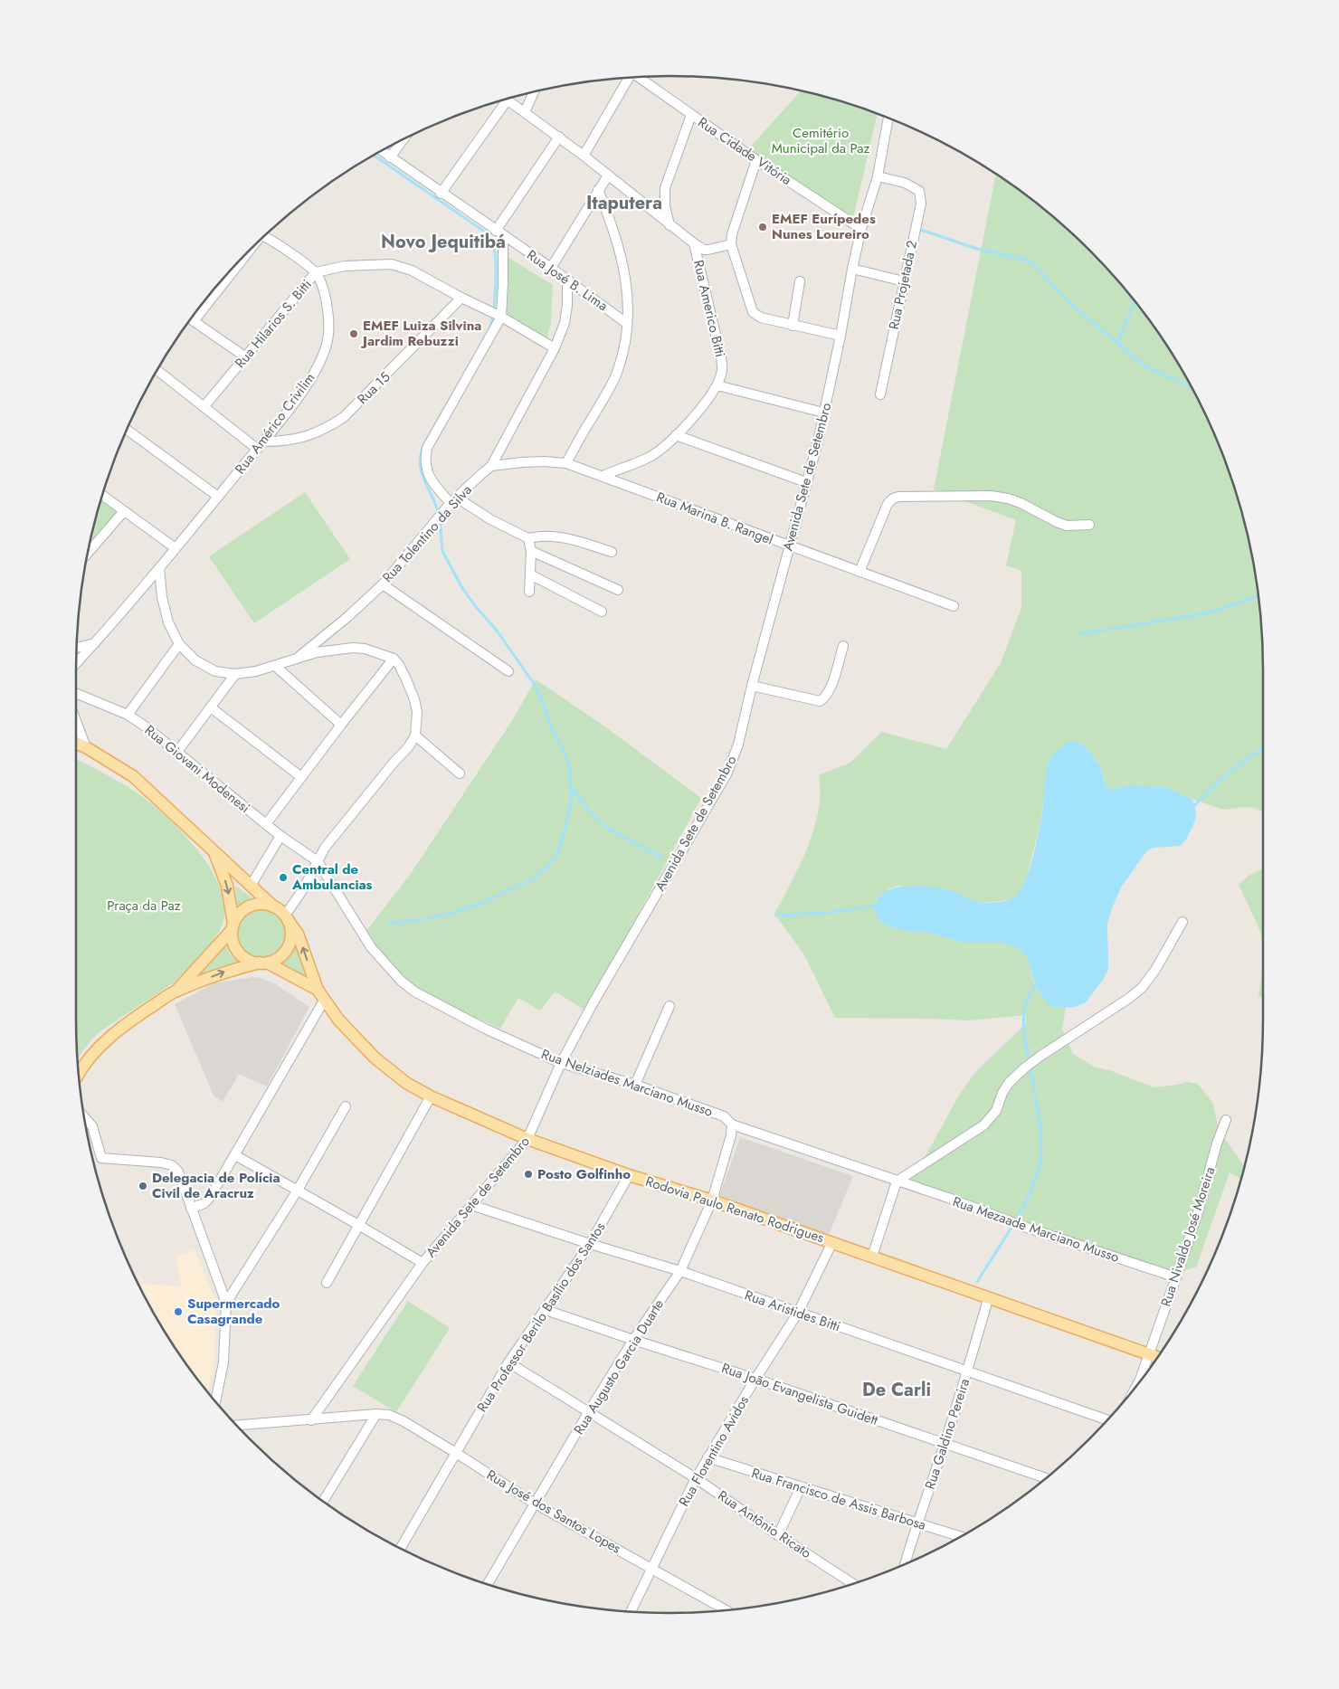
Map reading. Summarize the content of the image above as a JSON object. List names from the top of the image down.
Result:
{
  "streets": {
    "main road": ["Rodovia Paulo Renato Rodrigues"],
    "street": [
      "Rua Cidade Vitória",
      "Rua José B. Lima",
      "Rua Projetada 2",
      "Rua Americo Bitti",
      "Rua Hilarios S. Bitti",
      "Rua 15",
      "Rua Américo Crivilim",
      "Avenida Sete de Setembro",
      "Rua Marina B. Rangel",
      "Rua Tolentino da Silva",
      "Rua Giovani Modenesi",
      "Rua Nelziades Marciano Musso",
      "Rua Mezaade Marciano Musso",
      "Rua Nivaldo José Moreira",
      "Rua Aristides Bitti",
      "Rua Professor Berilo Basílio dos Santos",
      "Rua Augusto Garcia Duarte",
      "Rua João Evangelista Guidett",
      "Rua Galdino Pereira",
      "Rua Florentino Avidos",
      "Rua Francisco de Assis Barbosa",
      "Rua José dos Santos Lopes",
      "Rua Antônio Ricato"
    ]
  },
  "crossings": [
    ["Rua Cidade Vitória", "Avenida Sete de Setembro"],
    ["Rua Projetada 2", "Avenida Sete de Setembro"],
    ["Rua Americo Bitti", "Rua Marina B. Rangel"],
    ["Rua Hilarios S. Bitti", "Rua 15"],
    ["Rua Hilarios S. Bitti", "Rua Américo Crivilim"],
    ["Rua 15", "Rua Américo Crivilim"],
    ["Avenida Sete de Setembro", "Rua Marina B. Rangel"],
    ["Avenida Sete de Setembro", "Rua Nelziades Marciano Musso"],
    ["Avenida Sete de Setembro", "Rodovia Paulo Renato Rodrigues"],
    ["Avenida Sete de Setembro", "Rua Aristides Bitti"],
    ["Avenida Sete de Setembro", "Rua José dos Santos Lopes"],
    ["Rua Giovani Modenesi", "Rua Nelziades Marciano Musso"],
    ["Rua Nelziades Marciano Musso", "Rua Mezaade Marciano Musso"],
    ["Rua Nelziades Marciano Musso", "Rua Augusto Garcia Duarte"],
    ["Rodovia Paulo Renato Rodrigues", "Rua Nivaldo José Moreira"],
    ["Rodovia Paulo Renato Rodrigues", "Rua Professor Berilo Basílio dos Santos"],
    ["Rodovia Paulo Renato Rodrigues", "Rua Augusto Garcia Duarte"],
    ["Rodovia Paulo Renato Rodrigues", "Rua Galdino Pereira"],
    ["Rodovia Paulo Renato Rodrigues", "Rua Florentino Avidos"],
    ["Rua Mezaade Marciano Musso", "Rua Nivaldo José Moreira"],
    ["Rua Aristides Bitti", "Rua Professor Berilo Basílio dos Santos"],
    ["Rua Aristides Bitti", "Rua Augusto Garcia Duarte"],
    ["Rua Aristides Bitti", "Rua Galdino Pereira"],
    ["Rua Aristides Bitti", "Rua Florentino Avidos"],
    ["Rua Professor Berilo Basílio dos Santos", "Rua João Evangelista Guidett"],
    ["Rua Professor Berilo Basílio dos Santos", "Rua José dos Santos Lopes"],
    ["Rua Professor Berilo Basílio dos Santos", "Rua Antônio Ricato"],
    ["Rua Augusto Garcia Duarte", "Rua João Evangelista Guidett"],
    ["Rua Augusto Garcia Duarte", "Rua José dos Santos Lopes"],
    ["Rua Augusto Garcia Duarte", "Rua Antônio Ricato"],
    ["Rua João Evangelista Guidett", "Rua Galdino Pereira"],
    ["Rua João Evangelista Guidett", "Rua Florentino Avidos"],
    ["Rua Galdino Pereira", "Rua Francisco de Assis Barbosa"],
    ["Rua Florentino Avidos", "Rua Francisco de Assis Barbosa"],
    ["Rua Florentino Avidos", "Rua José dos Santos Lopes"],
    ["Rua Florentino Avidos", "Rua Antônio Ricato"]
  ],
  "districts": ["Itaputera", "Novo Jequitibá", "De Carli"],
  "parks": ["Cemitério Municipal da Paz", "Praça da Paz"],
  "places": [
    "EMEF Eurípedes Nunes Loureiro",
    "EMEF Luiza Silvina Jardim Rebuzzi",
    "Central de Ambulancias",
    "Posto Golfinho",
    "Delegacia de Polícia Civil de Aracruz",
    "Supermercado Casagrande"
  ]
}
